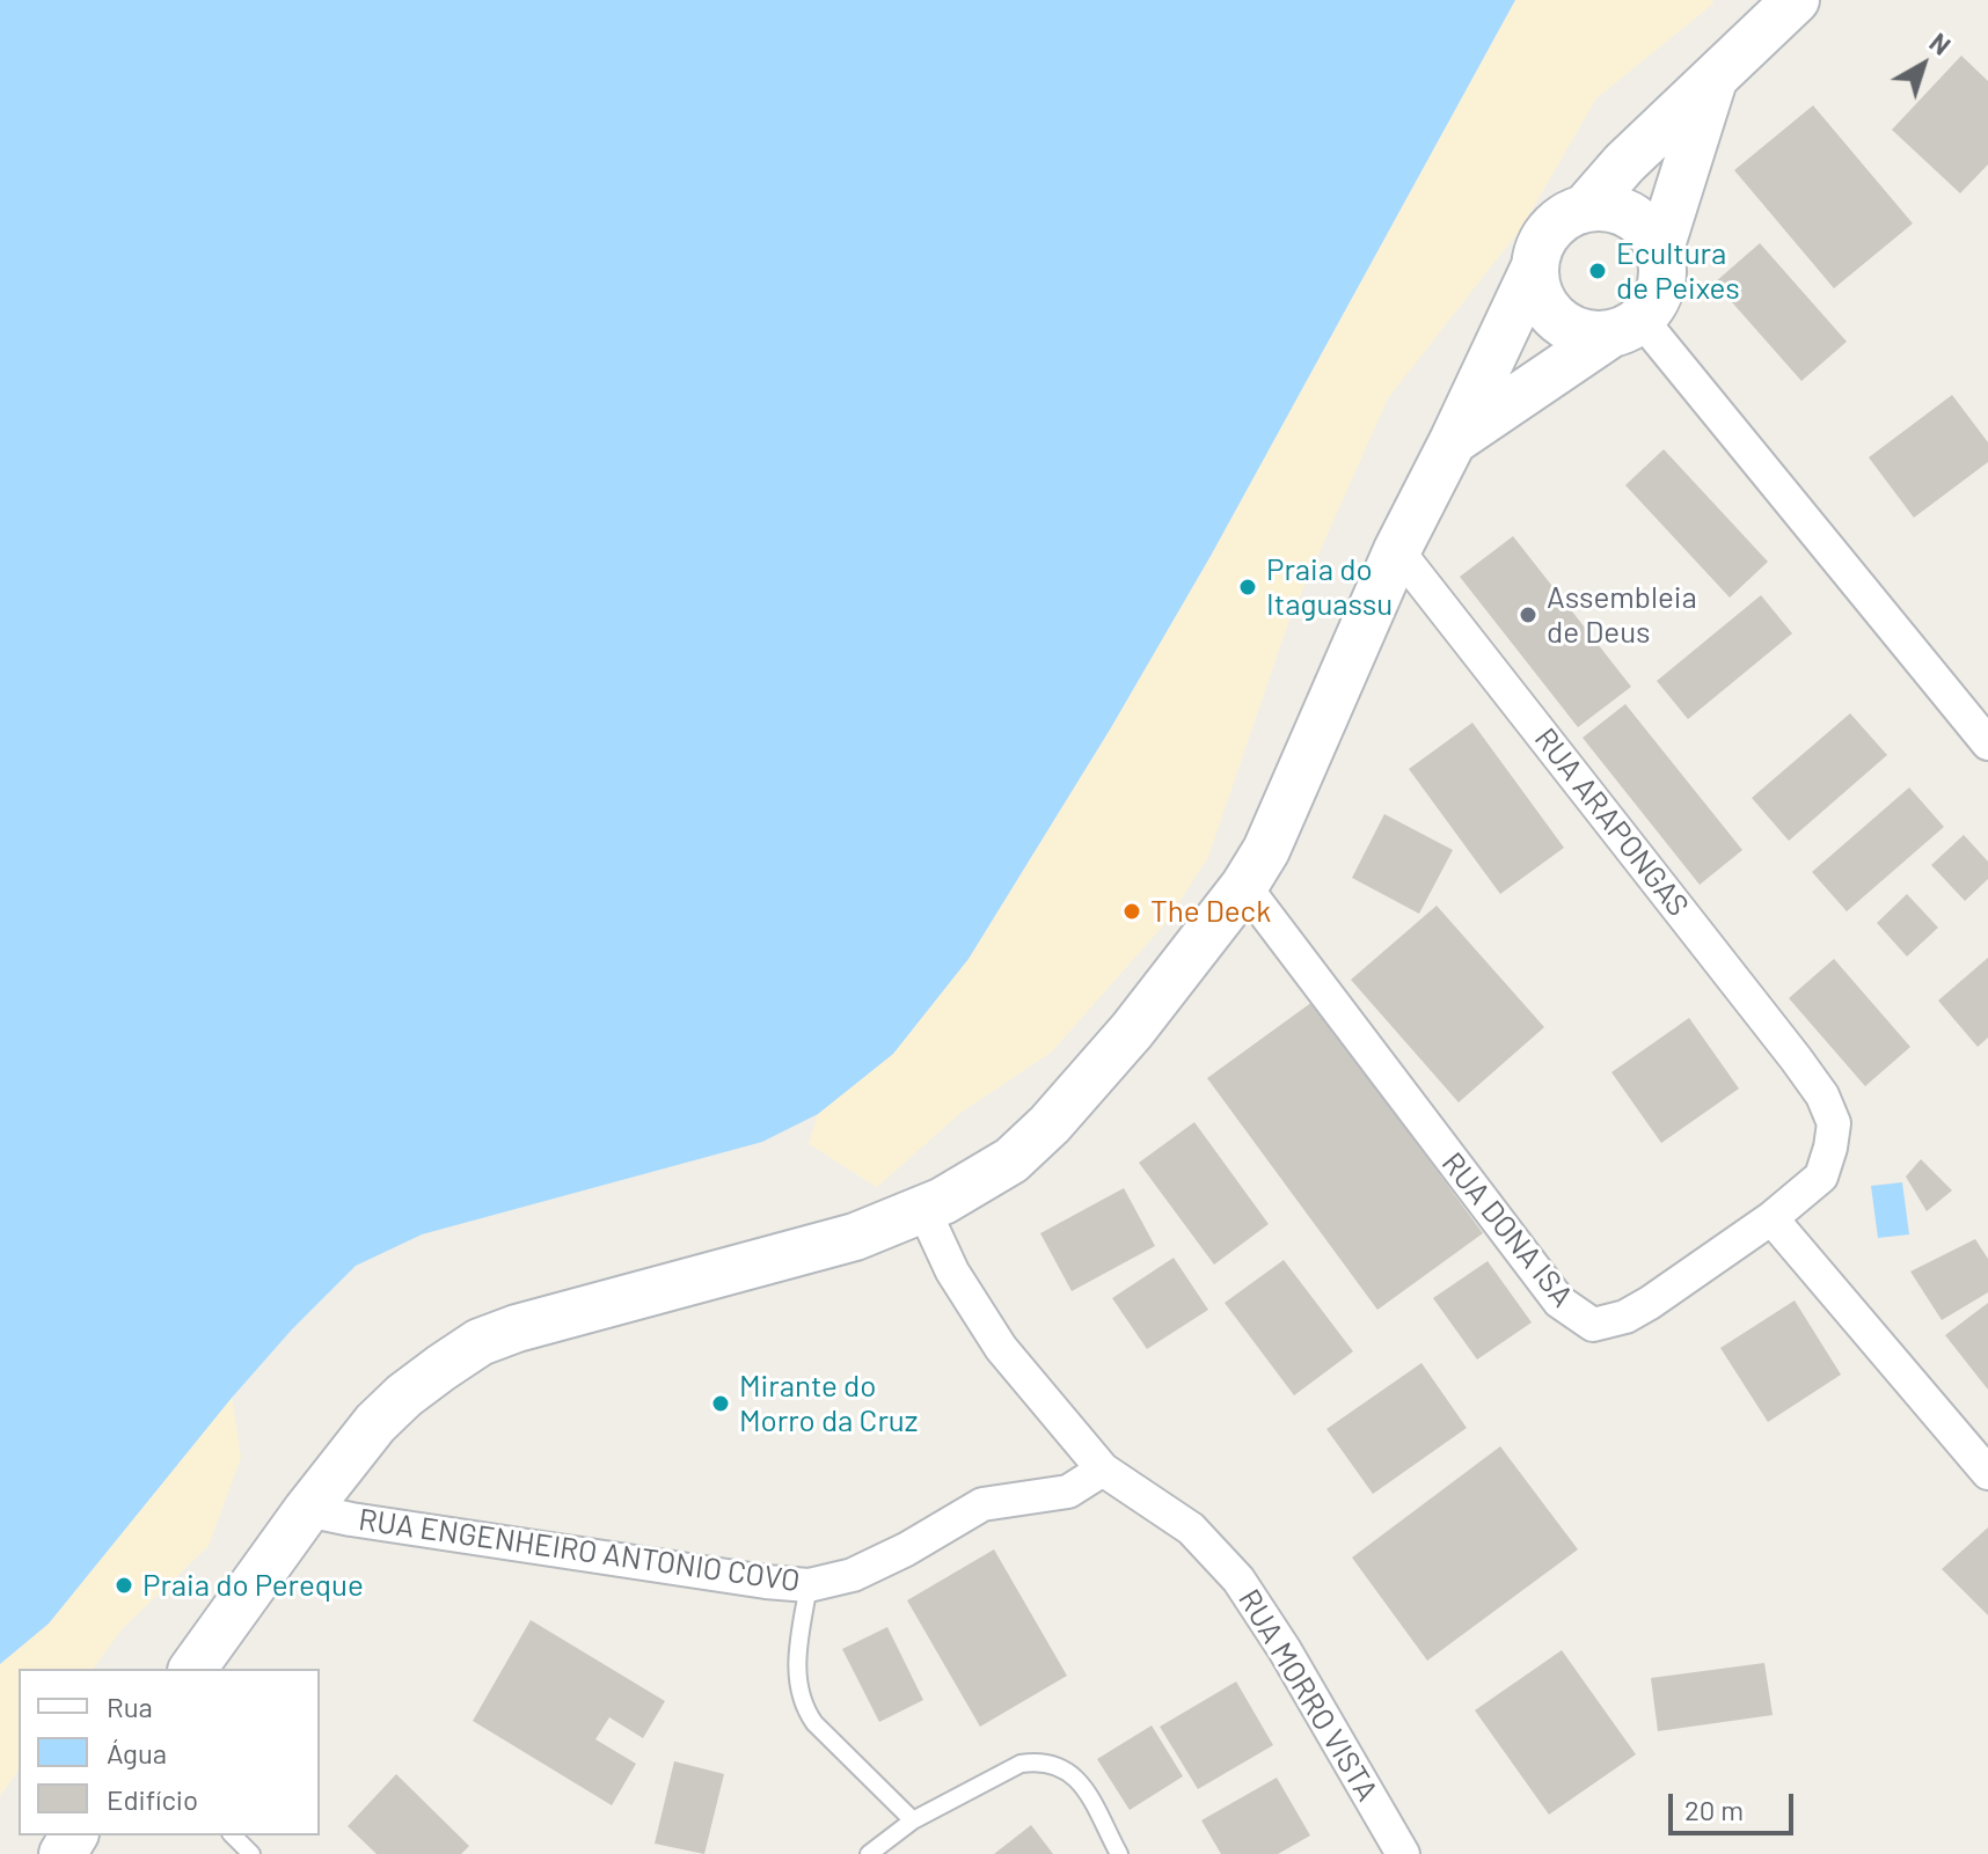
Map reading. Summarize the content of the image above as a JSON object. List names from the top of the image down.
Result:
{
  "streets": {
    "street": [
      "RUA ARAPONGAS",
      "RUA DONA ISA",
      "RUA ENGENHEIRO ANTONIO COVO",
      "RUA MORRO VISTA"
    ]
  },
  "crossings": [
    ["RUA ARAPONGAS", "RUA DONA ISA"],
    ["RUA ENGENHEIRO ANTONIO COVO", "RUA MORRO VISTA"]
  ],
  "places": [
    "Ecultura de Peixes",
    "Praia do Itaguassu",
    "Assembleia de Deus",
    "The Deck",
    "Mirante do Morro da Cruz",
    "Praia do Pereque"
  ],
  "legend": ["Rua", "Água", "Edifício"],
  "scale_bar": "20 m",
  "north": "top right"
}
